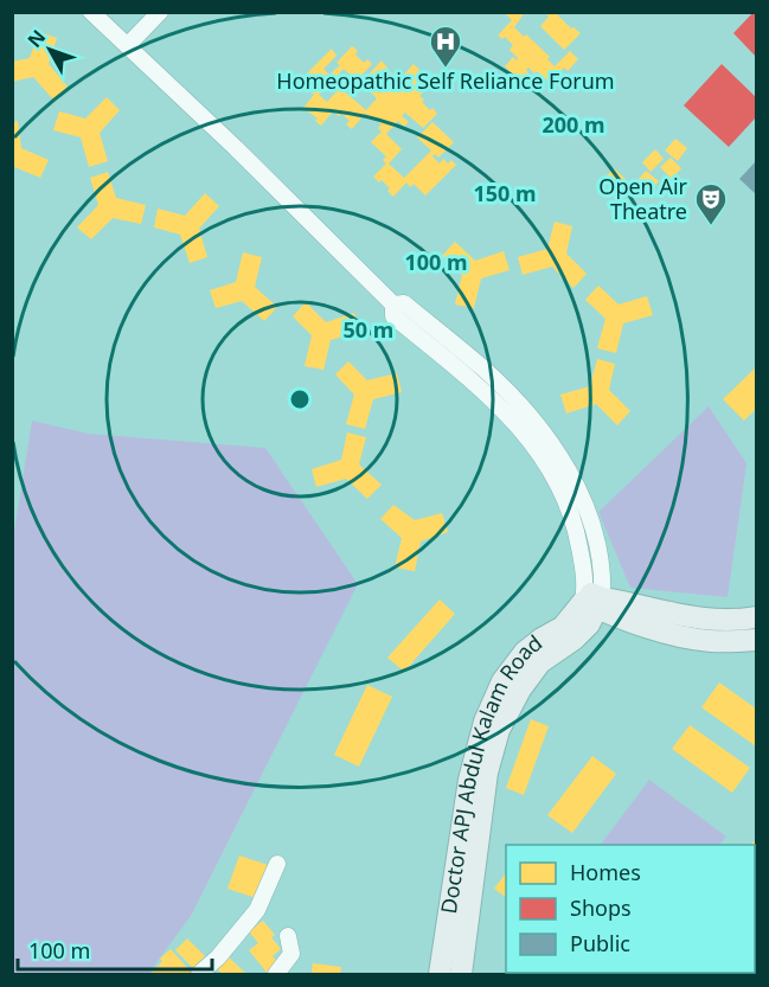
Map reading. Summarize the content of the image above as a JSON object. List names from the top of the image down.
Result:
{
  "streets": {
    "street": ["Doctor APJ Abdul Kalam Road"]
  },
  "places": {
    "hospital": ["Homeopathic Self Reliance Forum"],
    "theatre": ["Open Air Theatre"]
  },
  "legend": ["Homes", "Shops", "Public"],
  "scale_bar": "100 m",
  "north": "top left",
  "rings": [
    "200 m",
    "150 m",
    "100 m",
    "50 m"
  ]
}
